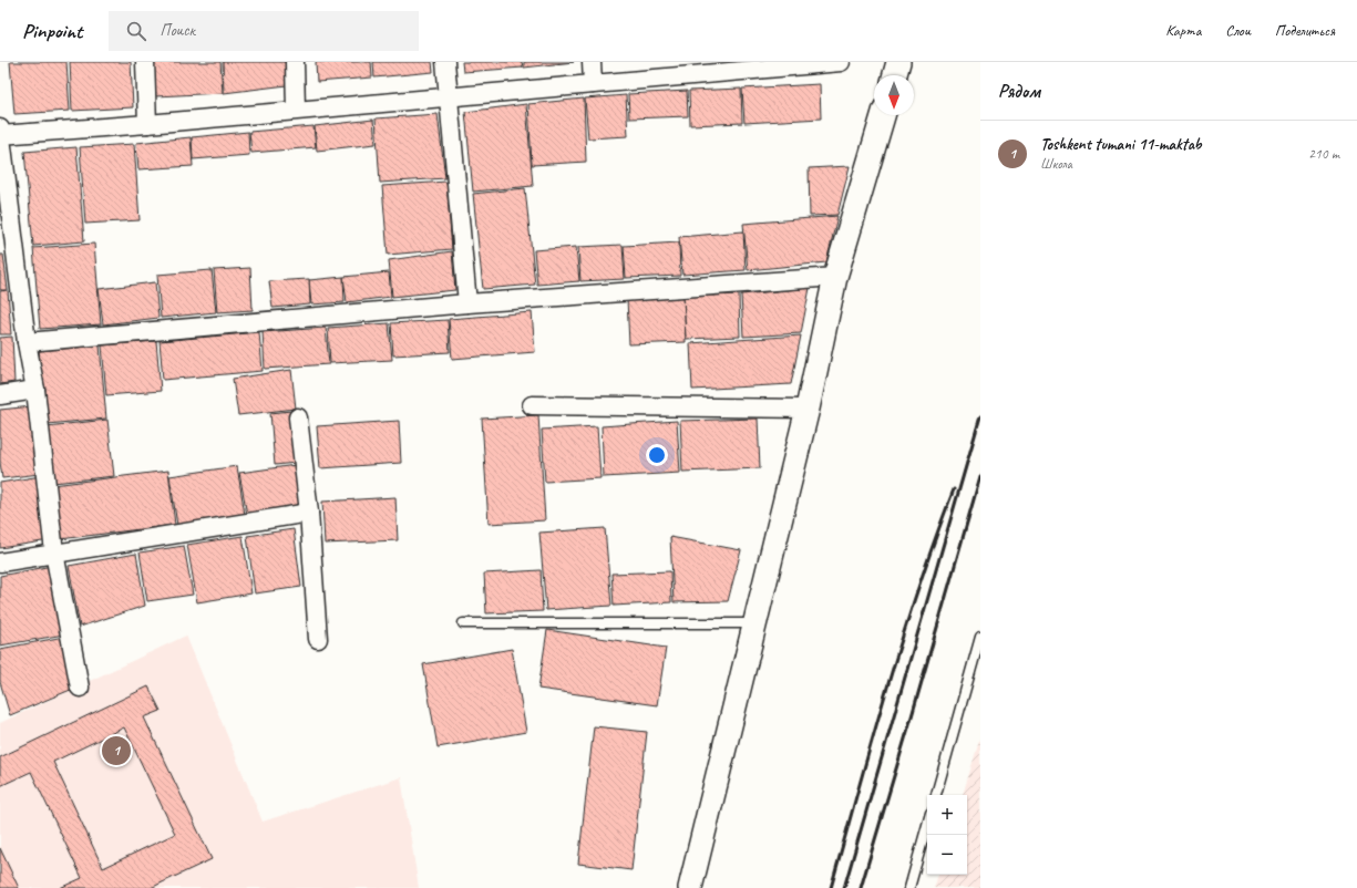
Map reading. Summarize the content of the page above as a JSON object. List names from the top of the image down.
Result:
{
  "north": "bottom",
  "page": {
    "header": "Pinpoint",
    "search": "Поиск",
    "nav": ["Карта", "Слои", "Поделиться"],
    "heading": "Рядом",
    "list": [
      {
        "mark": "1",
        "name": "Toshkent tumani 11-maktab",
        "note": "Школа",
        "value": "210 m"
      }
    ],
    "pins": "1",
    "map_buttons": ["+", "−"]
  }
}
